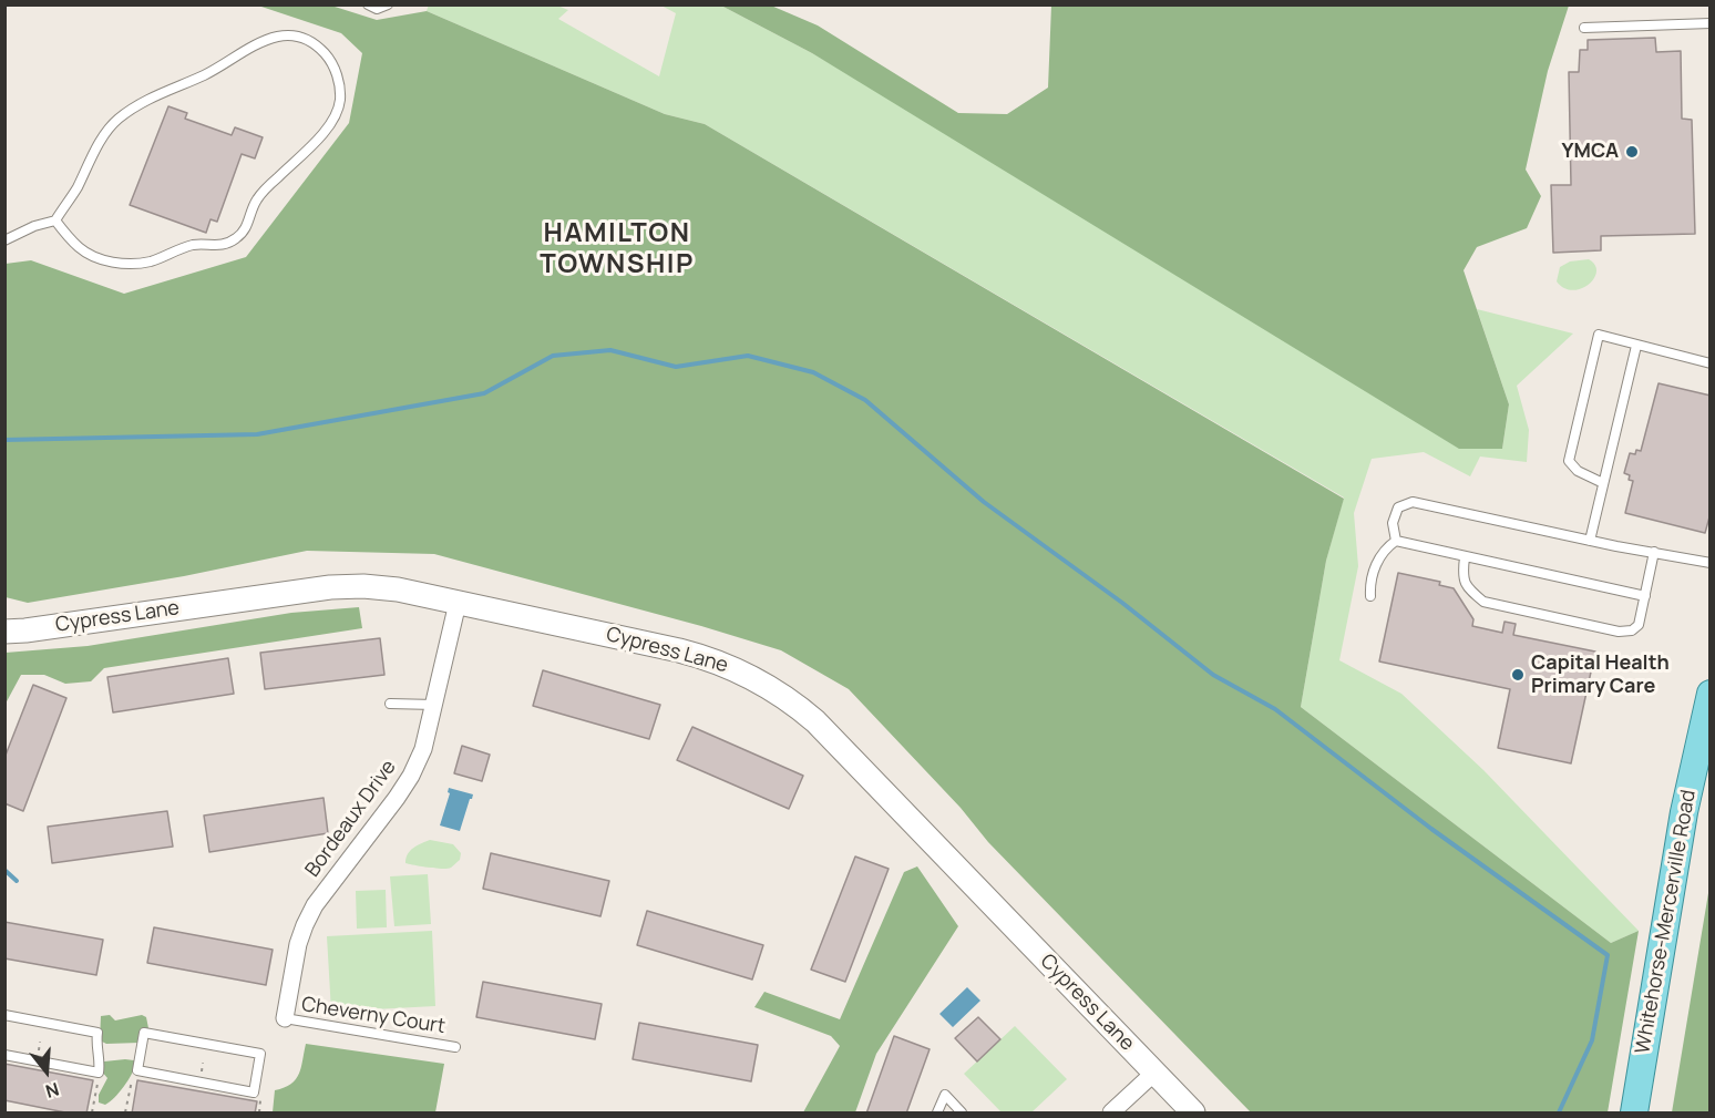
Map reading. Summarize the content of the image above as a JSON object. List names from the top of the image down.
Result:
{
  "streets": {
    "main road": ["Whitehorse-Mercerville Road"],
    "street": ["Cypress Lane", "Bordeaux Drive"],
    "lane": ["Cheverny Court"]
  },
  "crossings": [
    ["Cypress Lane", "Bordeaux Drive"],
    ["Bordeaux Drive", "Cheverny Court"]
  ],
  "districts": ["HAMILTON TOWNSHIP"],
  "places": ["YMCA", "Capital Health Primary Care"],
  "north": "bottom"
}
